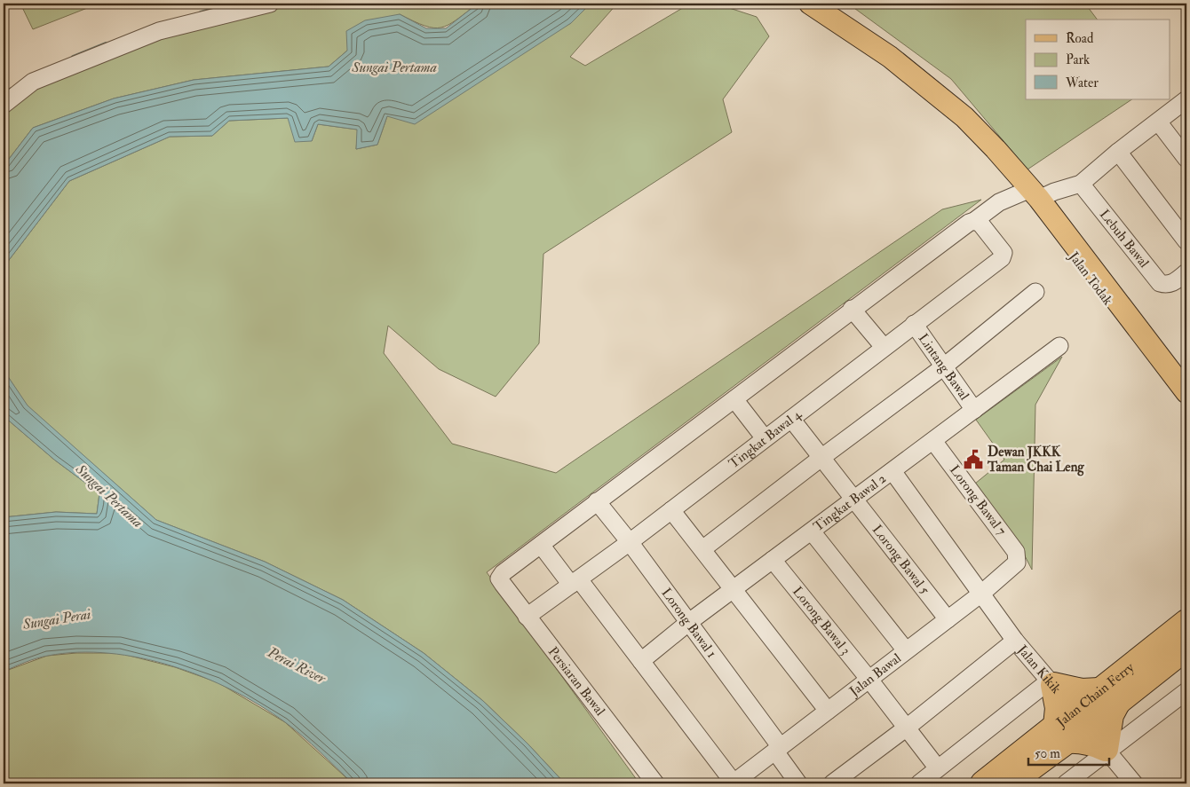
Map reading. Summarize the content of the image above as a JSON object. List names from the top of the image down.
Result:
{
  "streets": {
    "highway": ["Jalan Chain Ferry"],
    "main road": ["Jalan Todak"],
    "street": [
      "Lebuh Bawal",
      "Lintang Bawal",
      "Tingkat Bawal 4",
      "Lorong Bawal 7",
      "Tingkat Bawal 2",
      "Lorong Bawal 5",
      "Lorong Bawal 3",
      "Lorong Bawal 1",
      "Jalan Kikik",
      "Jalan Bawal",
      "Persiaran Bawal"
    ]
  },
  "crossings": [
    ["Lintang Bawal", "Tingkat Bawal 4"],
    ["Lintang Bawal", "Tingkat Bawal 2"],
    ["Tingkat Bawal 4", "Lorong Bawal 5"],
    ["Tingkat Bawal 4", "Lorong Bawal 1"],
    ["Tingkat Bawal 4", "Persiaran Bawal"],
    ["Lorong Bawal 7", "Tingkat Bawal 2"],
    ["Lorong Bawal 7", "Jalan Bawal"],
    ["Tingkat Bawal 2", "Lorong Bawal 5"],
    ["Tingkat Bawal 2", "Lorong Bawal 3"],
    ["Tingkat Bawal 2", "Lorong Bawal 1"],
    ["Tingkat Bawal 2", "Jalan Kikik"],
    ["Lorong Bawal 5", "Jalan Bawal"],
    ["Lorong Bawal 3", "Jalan Bawal"],
    ["Lorong Bawal 1", "Jalan Bawal"],
    ["Jalan Kikik", "Jalan Bawal"],
    ["Jalan Kikik", "Jalan Chain Ferry"]
  ],
  "water": ["Sungai Pertama", "Sungai Perai", "Perai River"],
  "places": {
    "public building": ["Dewan JKKK Taman Chai Leng"]
  },
  "legend": ["Road", "Park", "Water"],
  "scale_bar": "50 m"
}
